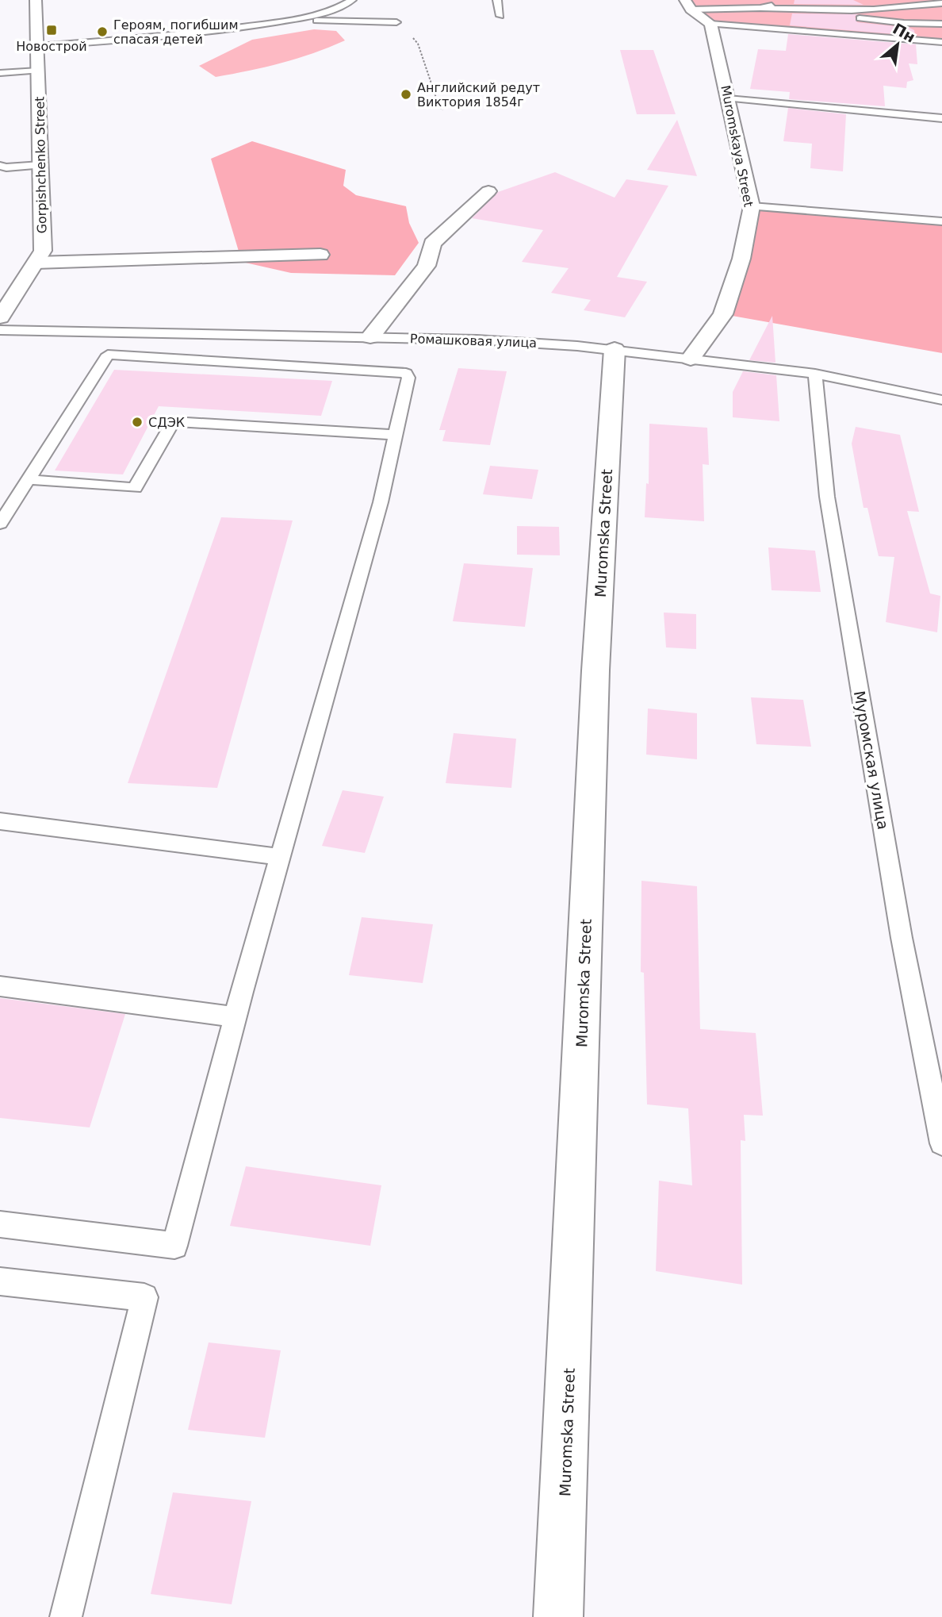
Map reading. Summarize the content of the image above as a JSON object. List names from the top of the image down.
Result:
{
  "streets": {
    "street": ["Muromskaya Street", "Gorpishchenko Street", "Muromska Street"],
    "lane": ["Ромашковая улица", "Муромская улица"]
  },
  "crossings": [
    ["Muromskaya Street", "Ромашковая улица"],
    ["Ромашковая улица", "Muromska Street"],
    ["Ромашковая улица", "Муромская улица"]
  ],
  "places": {
    "transit": ["Новострой"],
    "other": ["Героям, погибшим спасая детей", "Английский редут Виктория 1854г", "СДЭК"]
  },
  "north": "top right"
}
